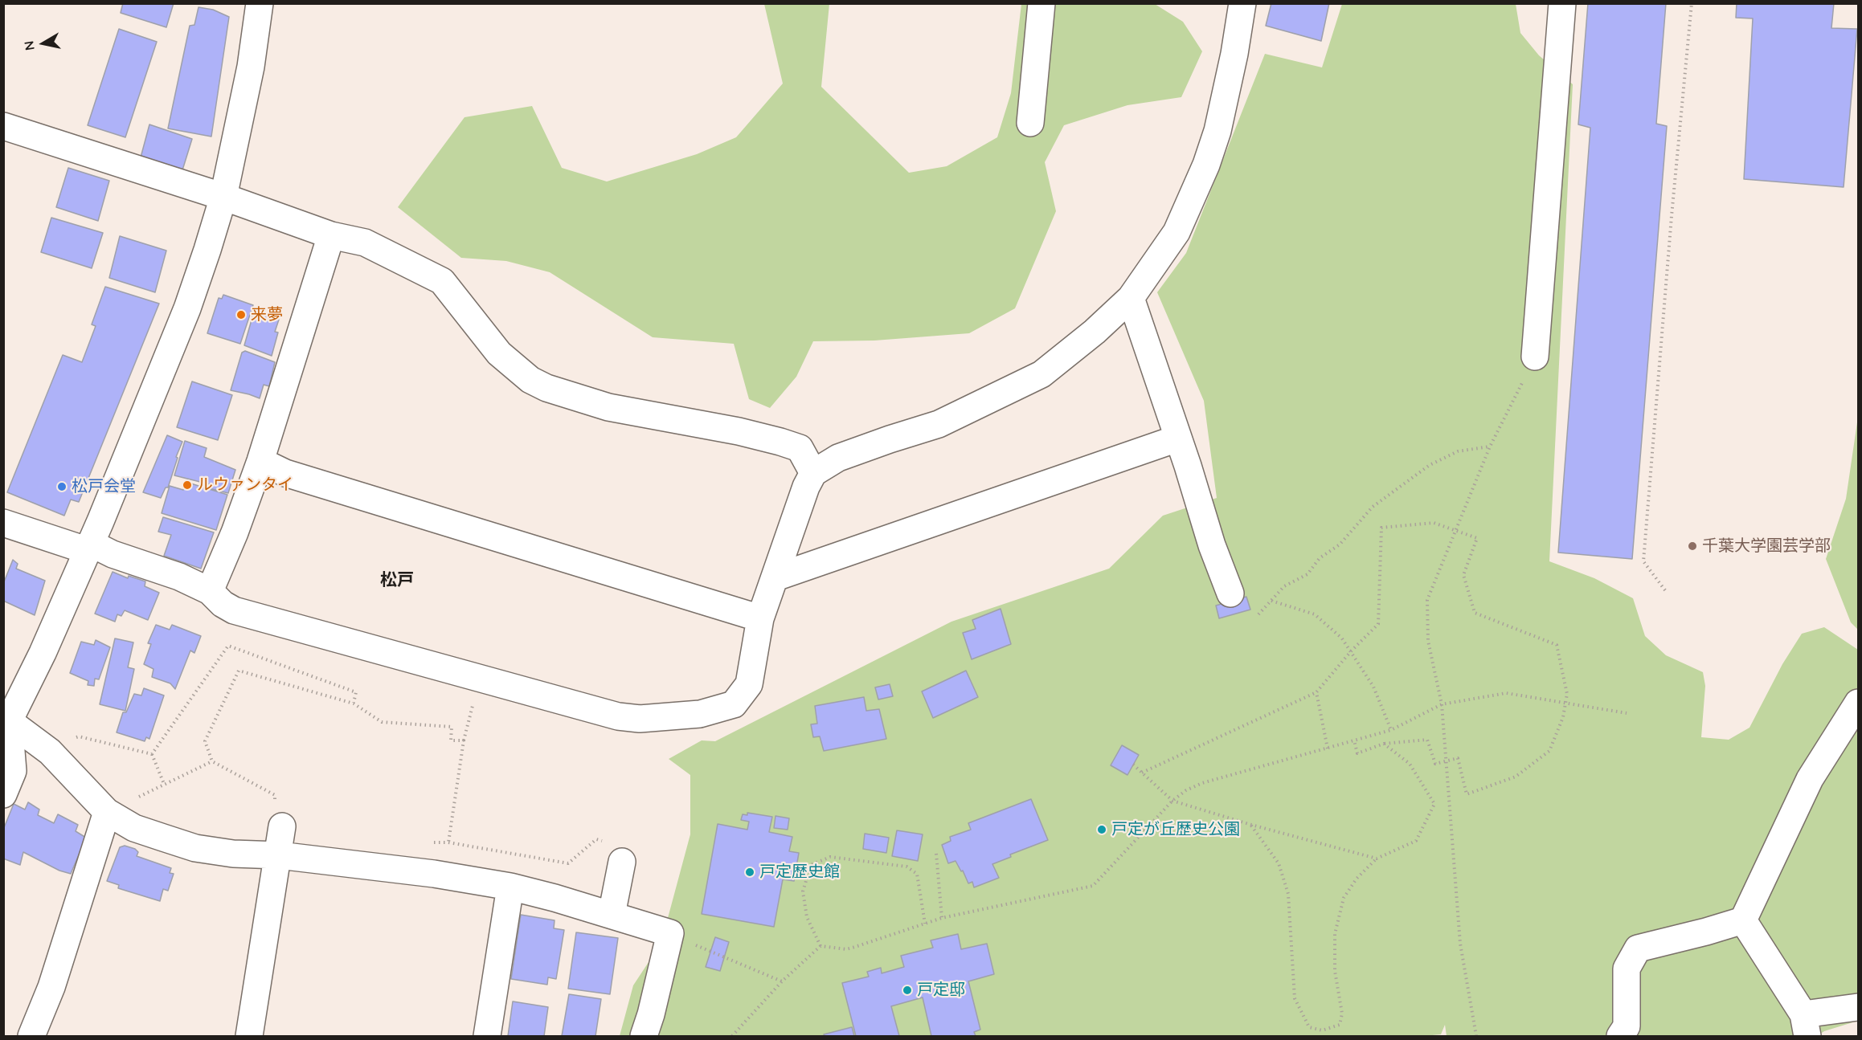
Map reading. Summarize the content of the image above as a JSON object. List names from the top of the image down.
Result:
{
  "districts": ["松戸"],
  "places": [
    "来夢",
    "ルウァンタイ",
    "松戸会堂",
    "千葉大学園芸学部",
    "戸定が丘歴史公園",
    "戸定歴史館",
    "戸定邸"
  ],
  "north": "left"
}
